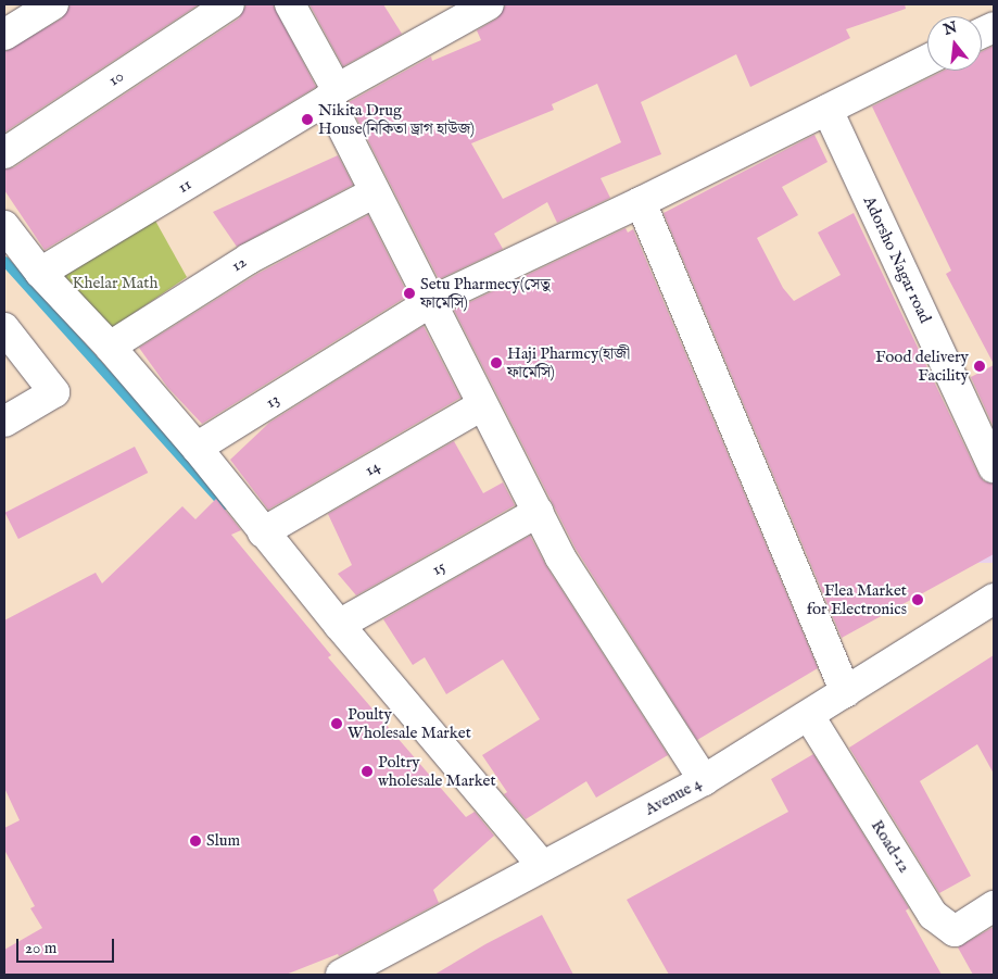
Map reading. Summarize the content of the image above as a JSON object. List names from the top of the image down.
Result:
{
  "streets": {
    "street": [
      "10",
      "11",
      "Adorsho Nagar road",
      "12",
      "13",
      "14",
      "15",
      "Avenue 4",
      "Road-12"
    ]
  },
  "crossings": [
    ["Adorsho Nagar road", "13"],
    ["Avenue 4", "Road-12"]
  ],
  "parks": ["Khelar Math"],
  "places": [
    "Nikita Drug House(নিকিতা ড্রাগ হাউজ)",
    "Setu Pharmecy(সেতু ফার্মেসি)",
    "Haji Pharmcy(হাজী ফার্মেসি)",
    "Food delivery Facility",
    "Flea Market for Electronics",
    "Poulty Wholesale Market",
    "Poltry wholesale Market",
    "Slum"
  ],
  "scale_bar": "20 m",
  "north": "top"
}
